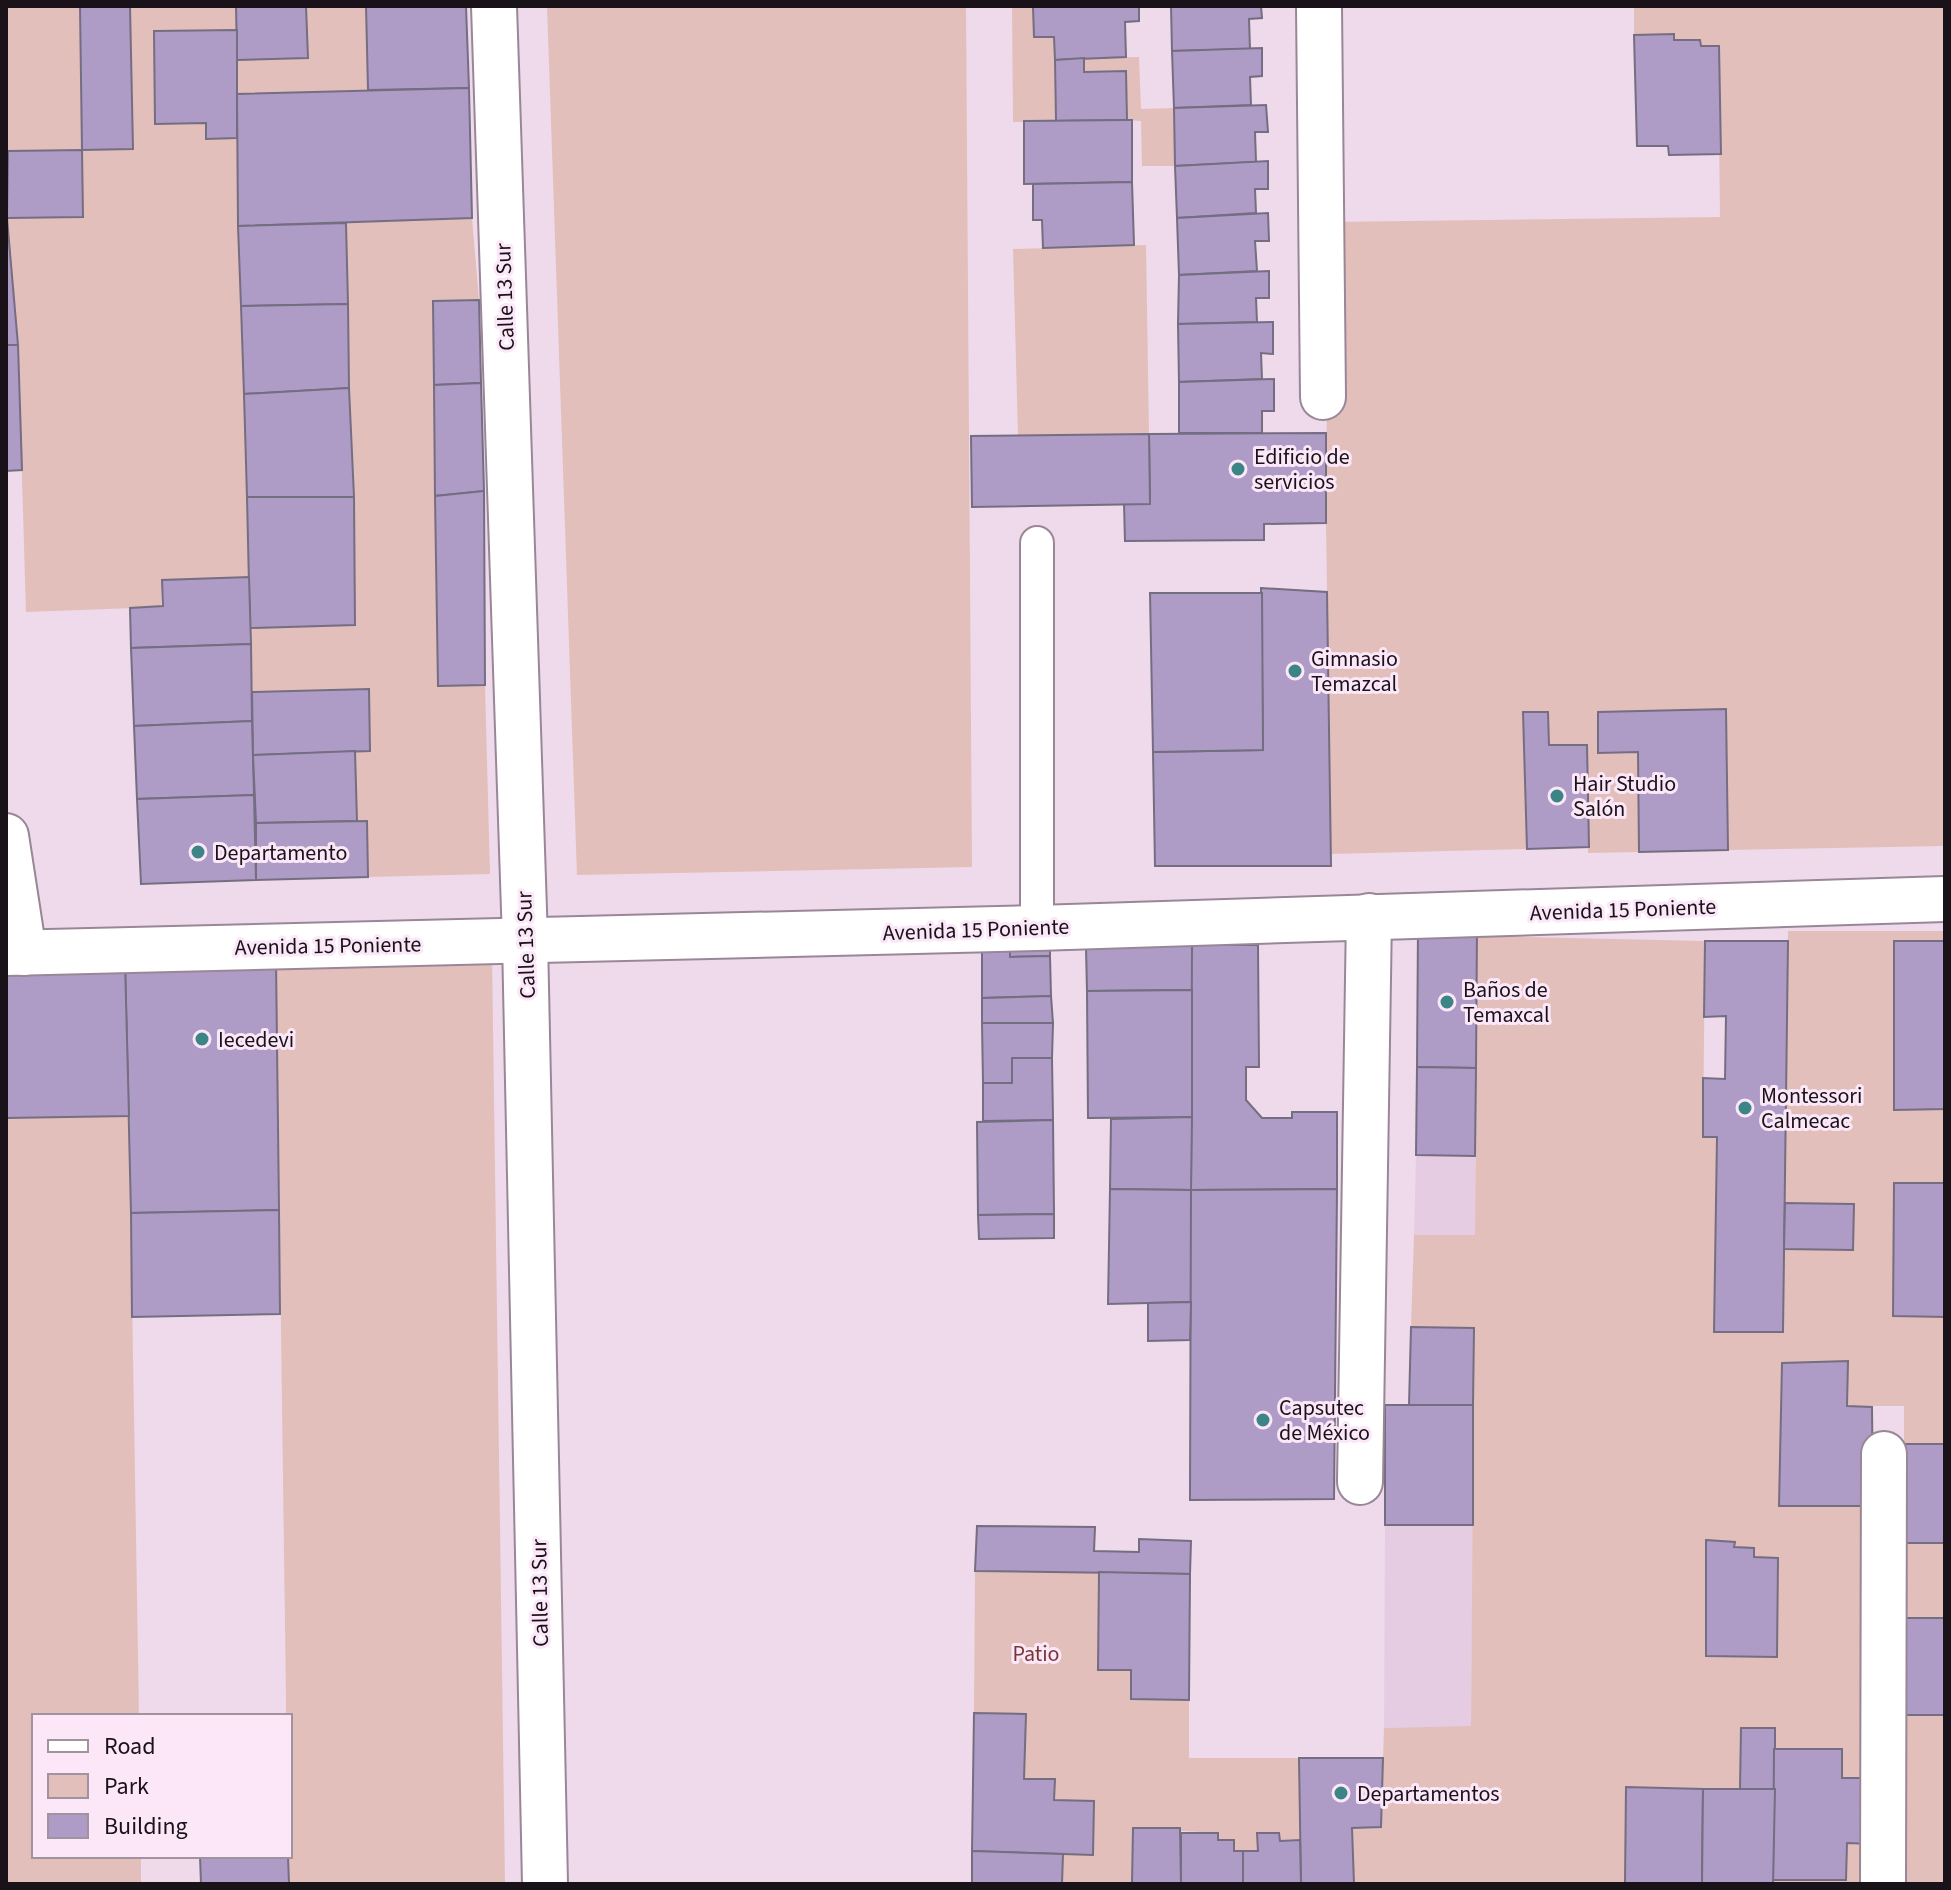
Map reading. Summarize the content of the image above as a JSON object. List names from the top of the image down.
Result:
{
  "streets": {
    "street": ["Calle 13 Sur", "Avenida 15 Poniente"]
  },
  "crossings": [
    ["Calle 13 Sur", "Avenida 15 Poniente"]
  ],
  "parks": ["Patio"],
  "places": [
    "Edificio de servicios",
    "Gimnasio Temazcal",
    "Hair Studio Salón",
    "Departamento",
    "Baños de Temaxcal",
    "Iecedevi",
    "Montessori Calmecac",
    "Capsutec de México",
    "Departamentos"
  ],
  "legend": ["Road", "Park", "Building"]
}
